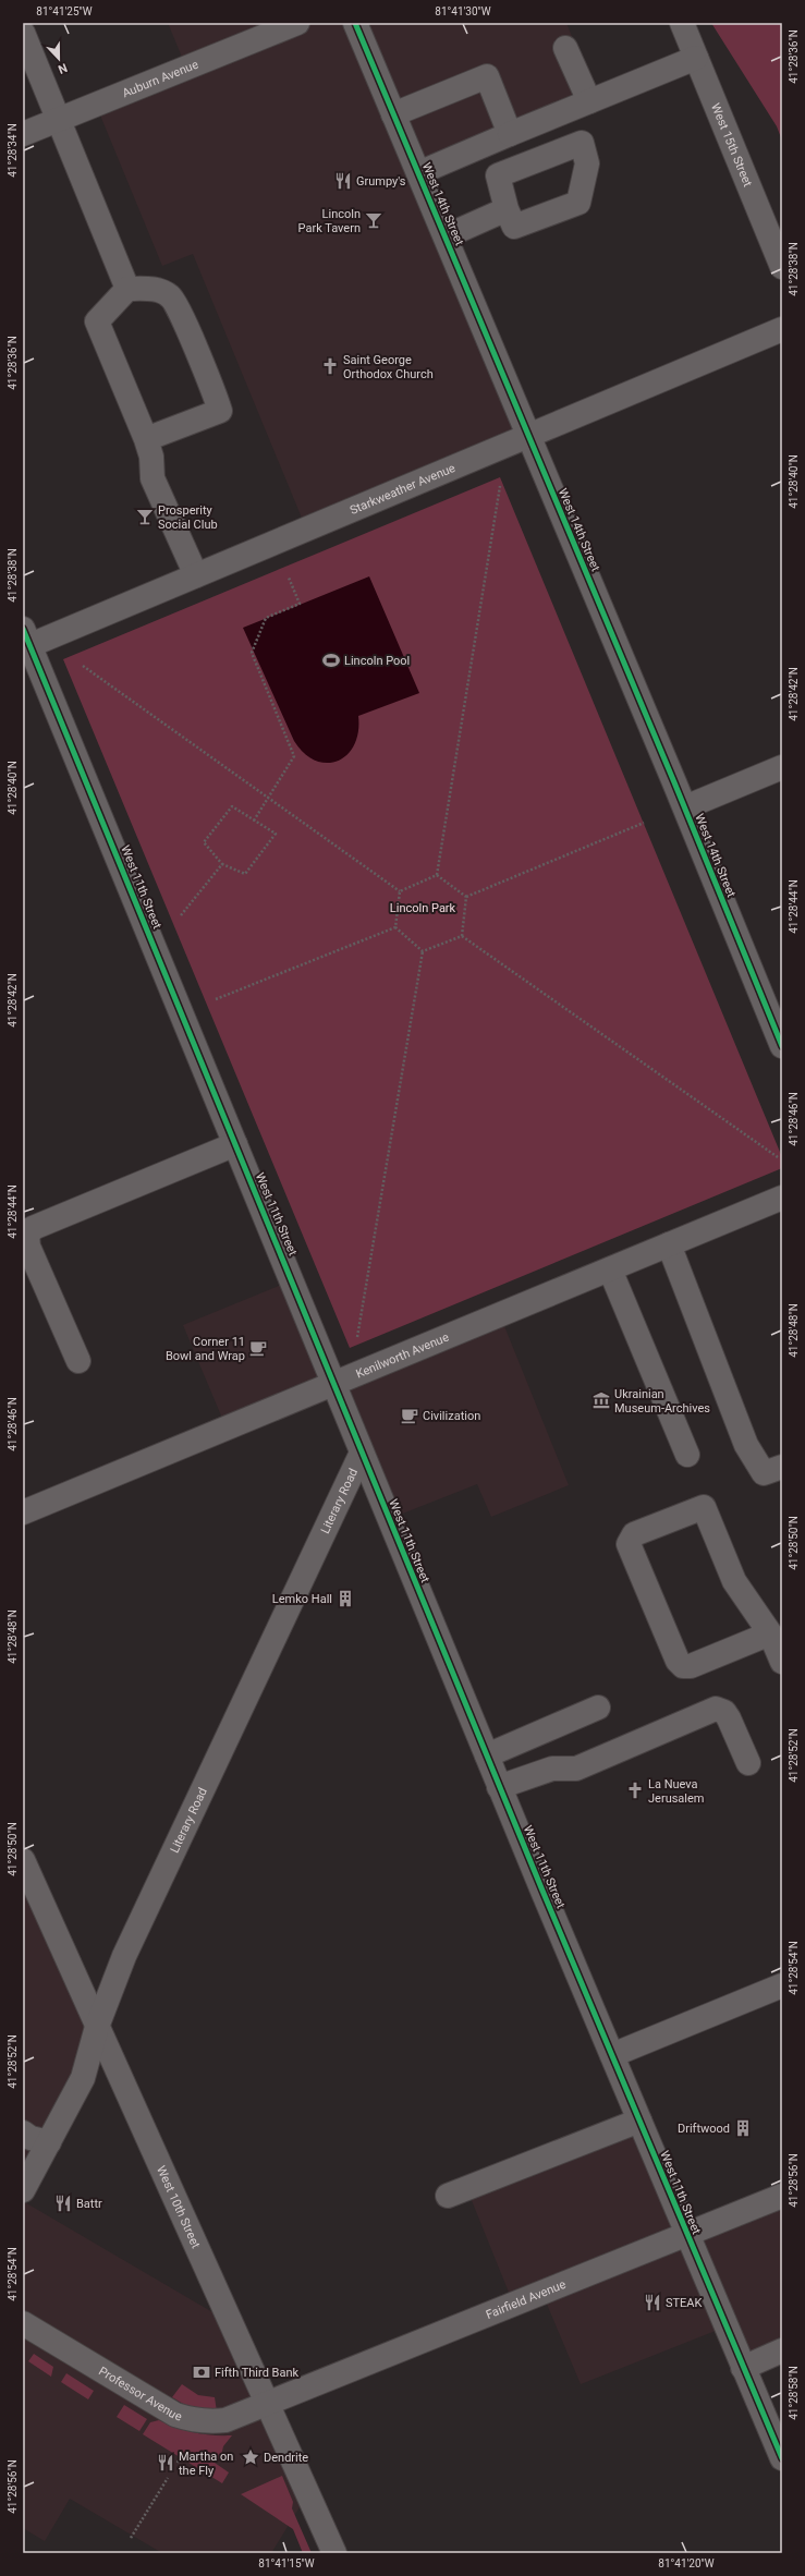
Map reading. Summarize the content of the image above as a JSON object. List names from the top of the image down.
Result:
{
  "streets": {
    "street": [
      "Auburn Avenue",
      "West 15th Street",
      "West 14th Street",
      "Starkweather Avenue",
      "West 11th Street",
      "Kenilworth Avenue",
      "Literary Road",
      "West 10th Street",
      "Fairfield Avenue",
      "Professor Avenue"
    ]
  },
  "crossings": [
    ["West 14th Street", "Starkweather Avenue"],
    ["Starkweather Avenue", "West 11th Street"],
    ["West 11th Street", "Kenilworth Avenue"],
    ["West 11th Street", "Literary Road"],
    ["West 11th Street", "Fairfield Avenue"],
    ["Literary Road", "West 10th Street"],
    ["West 10th Street", "Fairfield Avenue"],
    ["West 10th Street", "Professor Avenue"],
    ["Fairfield Avenue", "Professor Avenue"]
  ],
  "parks": ["Lincoln Park"],
  "places": {
    "restaurant": [
      "Grumpy's",
      "Battr",
      "STEAK",
      "Martha on the Fly"
    ],
    "bar": ["Lincoln Park Tavern", "Prosperity Social Club"],
    "church": ["Saint George Orthodox Church", "La Nueva Jerusalem"],
    "sports": ["Lincoln Pool"],
    "cafe": ["Corner 11 Bowl and Wrap", "Civilization"],
    "museum": ["Ukrainian Museum-Archives"],
    "building": ["Lemko Hall", "Driftwood"],
    "bank": ["Fifth Third Bank"],
    "place": ["Dendrite"]
  },
  "north": "bottom",
  "coordinates": [
    "81°41'25\"W",
    "81°41'30\"W",
    "41°28'36\"N",
    "41°28'34\"N",
    "41°28'38\"N",
    "41°28'40\"N",
    "41°28'42\"N",
    "41°28'44\"N",
    "41°28'46\"N",
    "41°28'48\"N",
    "41°28'50\"N",
    "41°28'52\"N",
    "41°28'54\"N",
    "41°28'56\"N",
    "41°28'58\"N",
    "81°41'15\"W",
    "81°41'20\"W"
  ]
}
